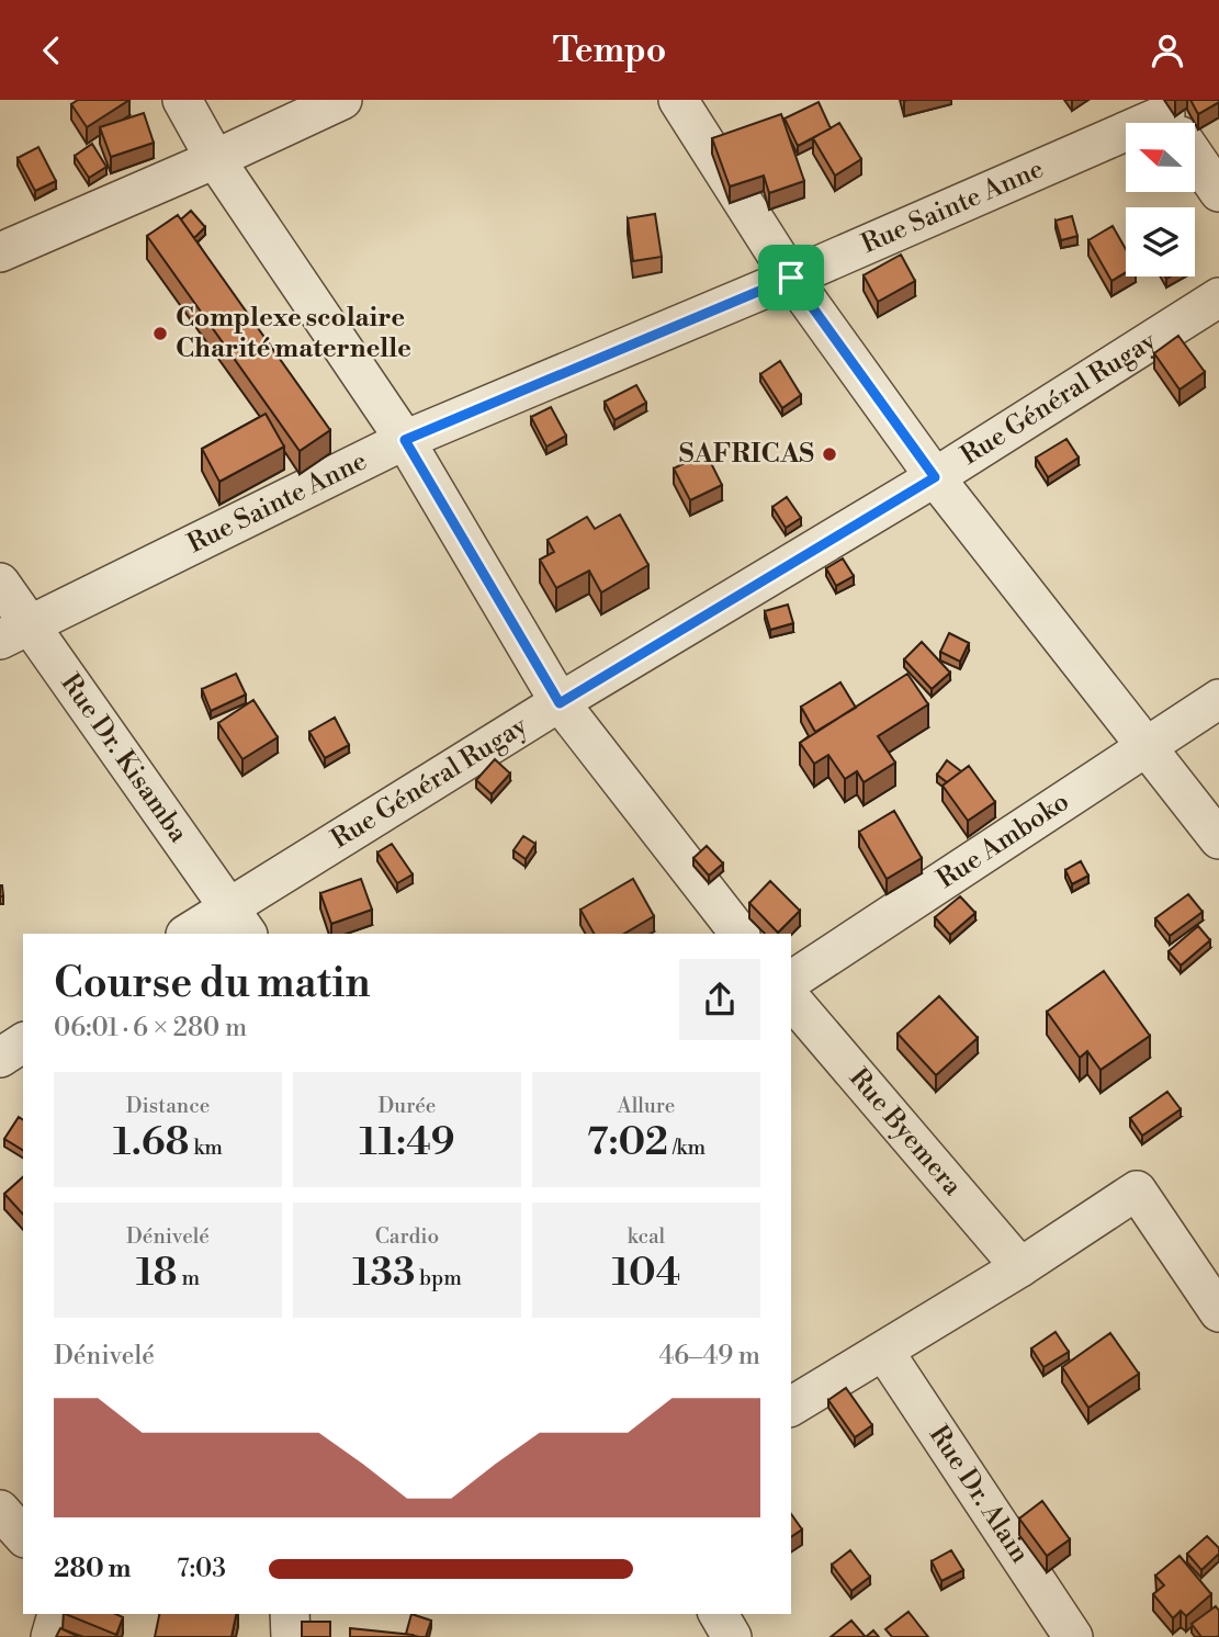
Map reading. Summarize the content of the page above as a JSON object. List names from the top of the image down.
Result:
{
  "streets": {
    "street": [
      "Rue Sainte Anne",
      "Rue Général Rugay",
      "Rue Dr. Kisamba",
      "Rue Amboko",
      "Rue Byemera",
      "Rue Dr. Alain"
    ]
  },
  "crossings": [
    ["Rue Sainte Anne", "Rue Dr. Kisamba"],
    ["Rue Général Rugay", "Rue Dr. Kisamba"]
  ],
  "places": ["Complexe scolaire Charité maternelle", "SAFRICAS"],
  "north": "left",
  "page": {
    "header": "Tempo",
    "heading": ["Course du matin", "06:01 · 6 × 280 m"],
    "stats": [
      ["Distance", "1.68 km"],
      ["Durée", "11:49"],
      ["Allure", "7:02 /km"],
      ["Dénivelé", "18 m"],
      ["Cardio", "133 bpm"],
      ["kcal", "104"]
    ],
    "chart": ["Dénivelé", "46–49 m"],
    "list": [
      {
        "name": "280 m",
        "note": "7:03"
      }
    ]
  }
}
